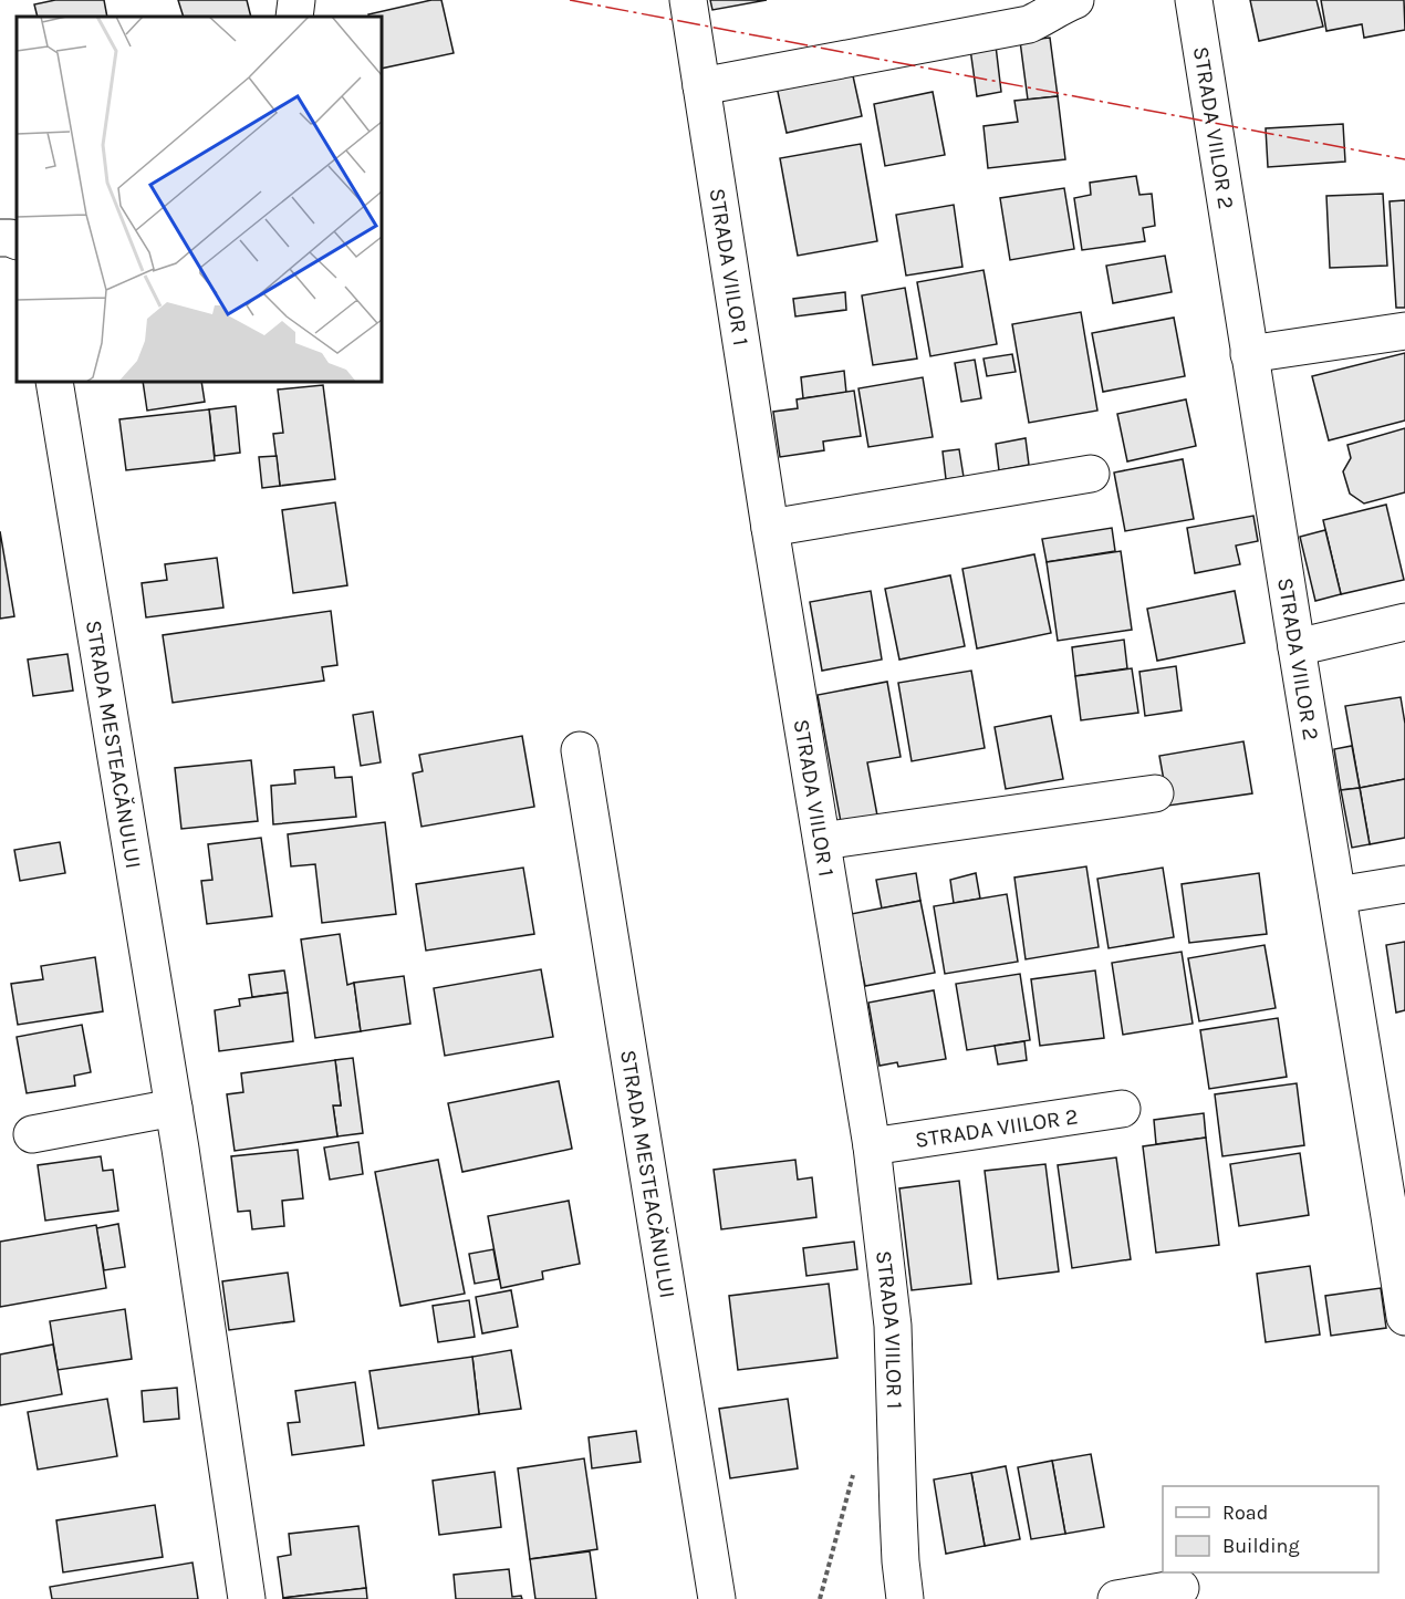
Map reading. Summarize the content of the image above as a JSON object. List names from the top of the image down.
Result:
{
  "streets": {
    "street": ["STRADA VIILOR 2", "STRADA VIILOR 1", "STRADA MESTEACĂNULUI"]
  },
  "crossings": [
    ["STRADA VIILOR 2", "STRADA VIILOR 1"]
  ],
  "legend": ["Road", "Building"]
}
